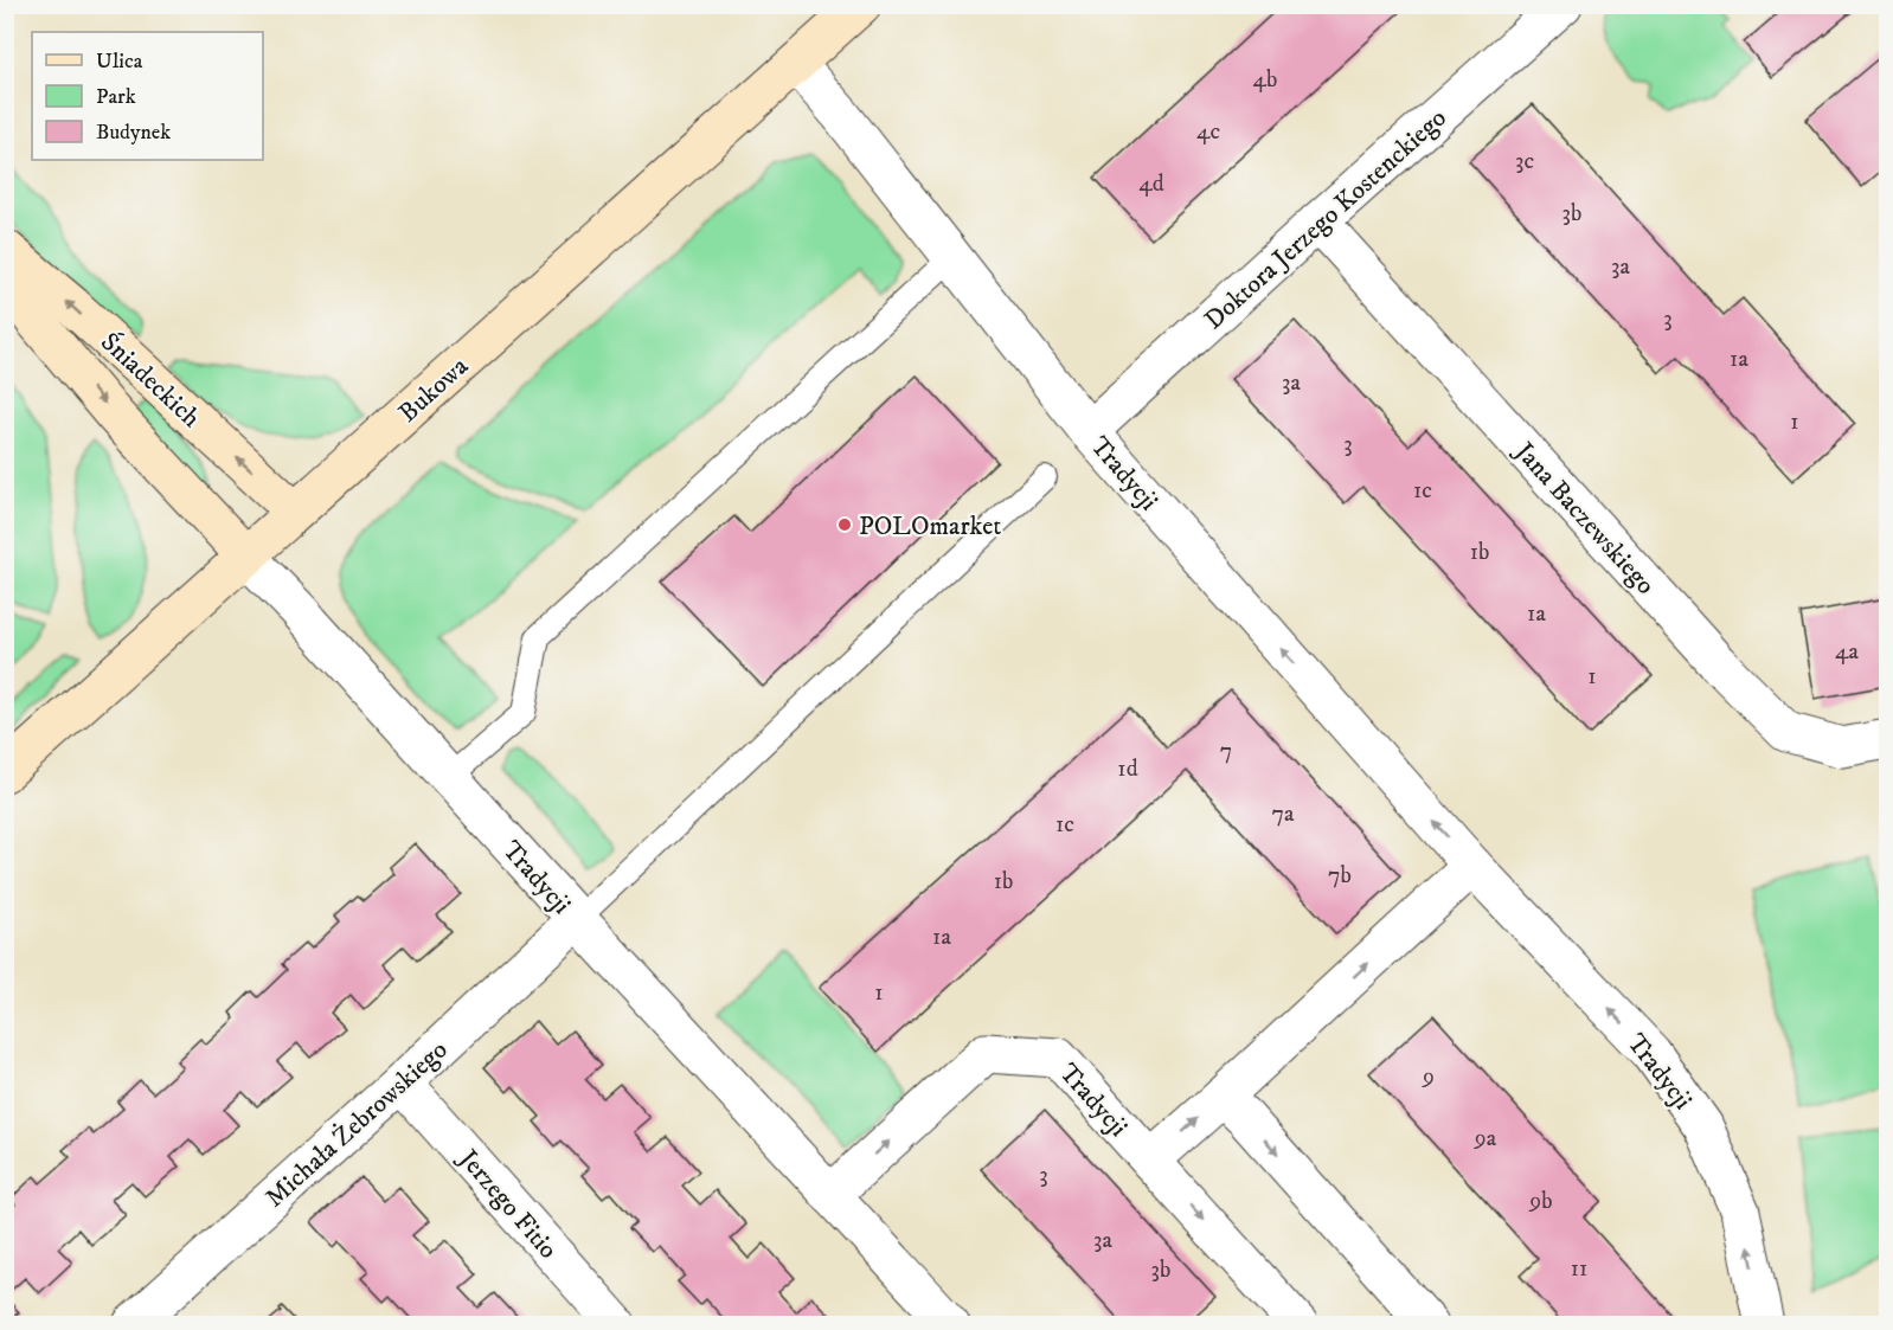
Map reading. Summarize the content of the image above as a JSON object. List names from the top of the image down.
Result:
{
  "streets": {
    "street": [
      "Doktora Jerzego Kostenckiego",
      "Śniadeckich",
      "Bukowa",
      "Tradycji",
      "Jana Baczewskiego",
      "Michała Żebrowskiego",
      "Jerzego Fitio"
    ]
  },
  "crossings": [
    ["Doktora Jerzego Kostenckiego", "Tradycji"],
    ["Doktora Jerzego Kostenckiego", "Jana Baczewskiego"],
    ["Śniadeckich", "Bukowa"],
    ["Śniadeckich", "Tradycji"],
    ["Bukowa", "Tradycji"],
    ["Tradycji", "Michała Żebrowskiego"],
    ["Michała Żebrowskiego", "Jerzego Fitio"]
  ],
  "places": ["POLOmarket"],
  "house_numbers": [
    "4b",
    "4c",
    "3c",
    "4d",
    "3b",
    "3a",
    "3",
    "1a",
    "3a",
    "1",
    "3",
    "1c",
    "1b",
    "1a",
    "4a",
    "1",
    "7",
    "1d",
    "7a",
    "1c",
    "7b",
    "1b",
    "1a",
    "1",
    "9",
    "9a",
    "3",
    "9b",
    "3a",
    "11",
    "3b"
  ],
  "legend": ["Ulica", "Park", "Budynek"]
}
